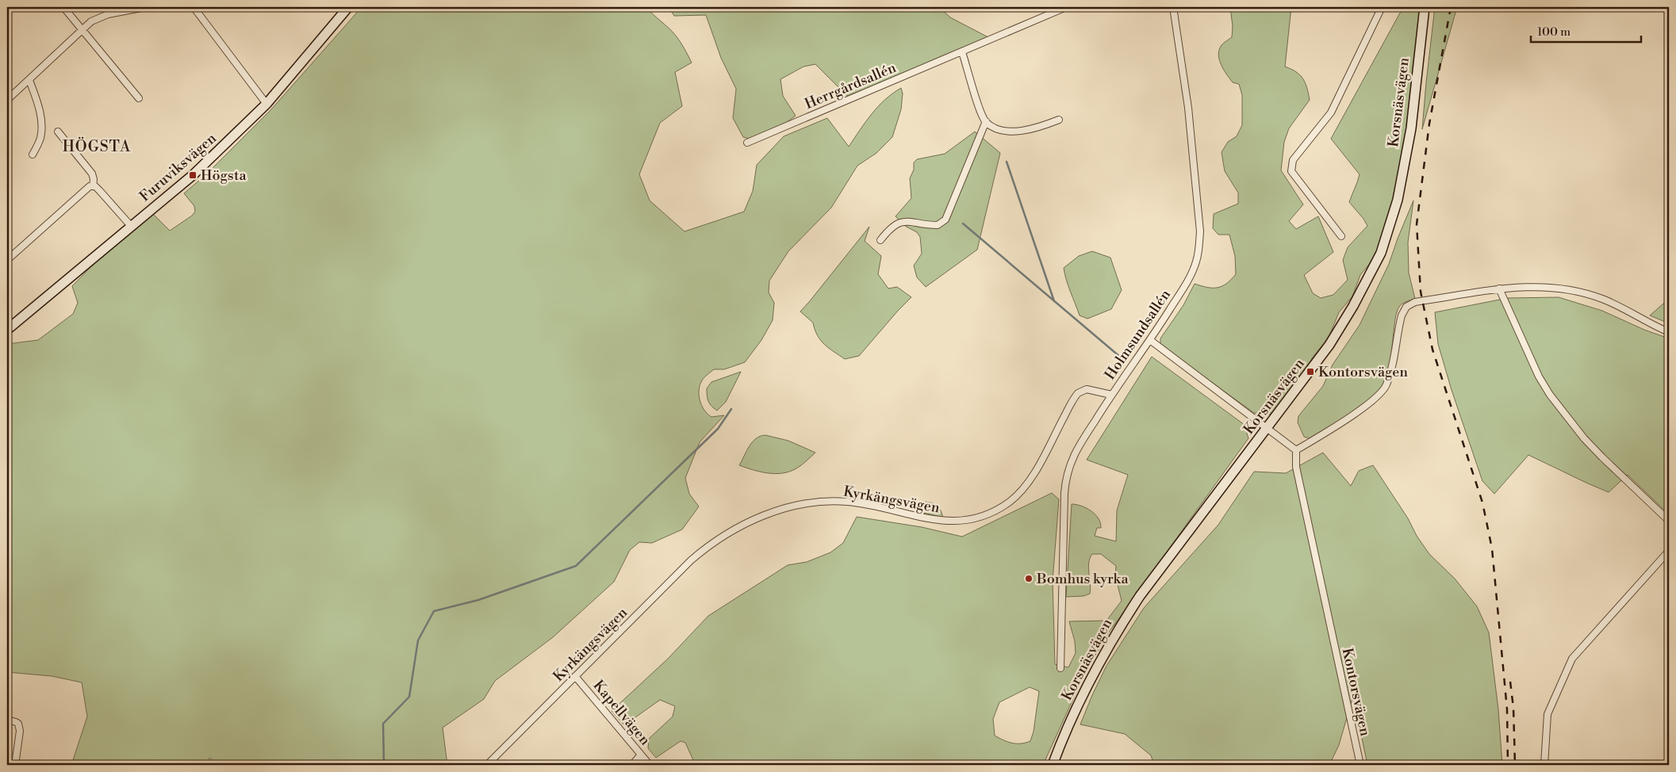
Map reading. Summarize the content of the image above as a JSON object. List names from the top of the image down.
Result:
{
  "streets": {
    "street": [
      "Herrgårdsallén",
      "Korsnäsvägen",
      "Furuviksvägen",
      "Holmsundsallén",
      "Kyrkängsvägen",
      "Kontorsvägen",
      "Kapellvägen"
    ]
  },
  "crossings": [
    ["Holmsundsallén", "Kyrkängsvägen"],
    ["Kyrkängsvägen", "Kapellvägen"]
  ],
  "districts": ["HÖGSTA"],
  "places": {
    "transit": ["Högsta", "Kontorsvägen"],
    "other": ["Bomhus kyrka"]
  },
  "scale_bar": "100 m"
}
